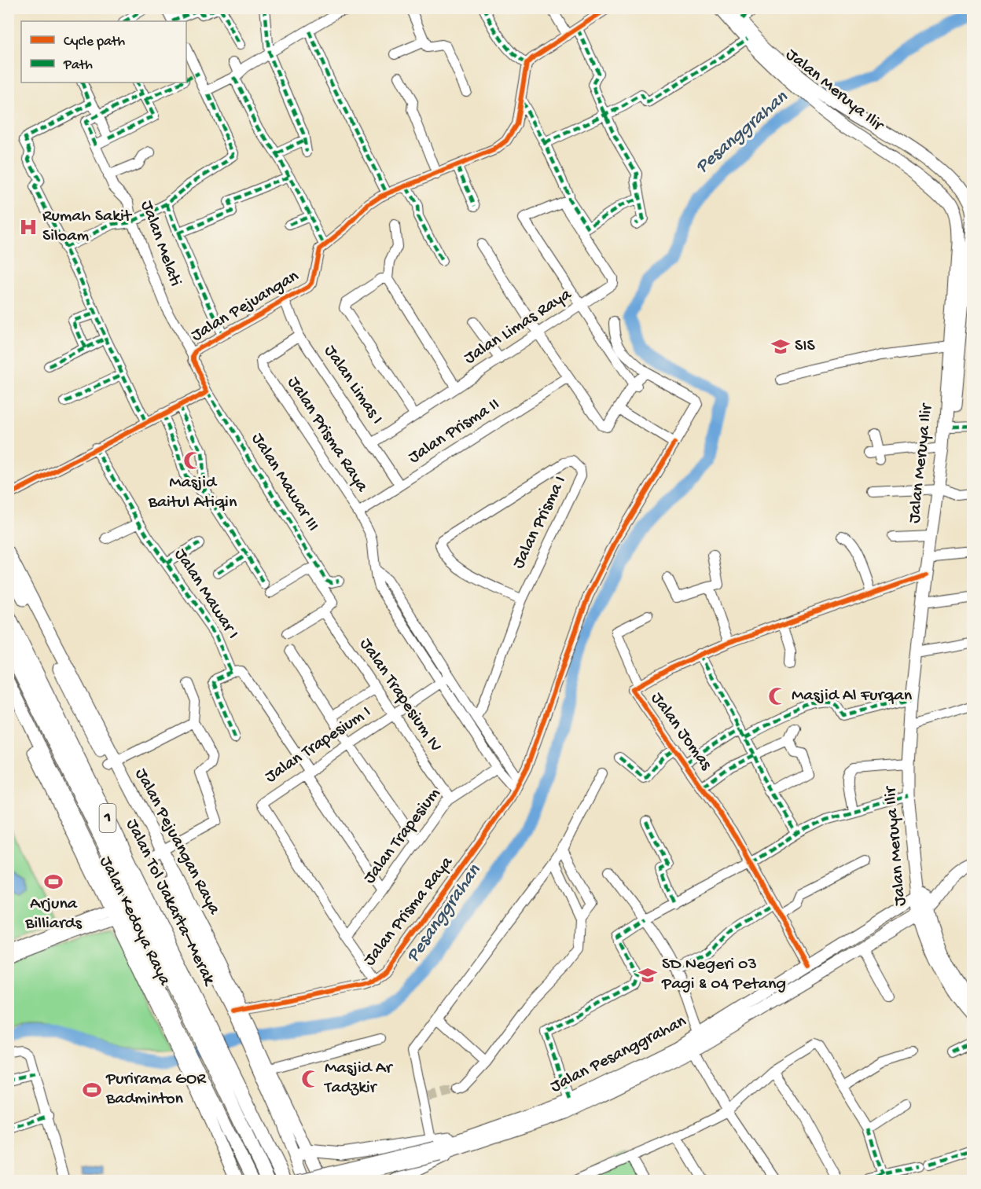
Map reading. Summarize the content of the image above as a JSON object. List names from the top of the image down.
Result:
{
  "streets": {
    "highway": ["1", "Jalan Tol Jakarta–Merak"],
    "main road": [
      "Jalan Meruya Ilir",
      "Jalan Pejuangan Raya",
      "Jalan Kedoya Raya",
      "Jalan Pesanggrahan"
    ],
    "street": [
      "Jalan Melati",
      "Jalan Pejuangan",
      "Jalan Limas Raya",
      "Jalan Limas I",
      "Jalan Prisma II",
      "Jalan Prisma Raya",
      "Jalan Mawar III",
      "Jalan Prisma I",
      "Jalan Mawar I",
      "Jalan Trapesium IV",
      "Jalan Jomas",
      "Jalan Trapesium I",
      "Jalan Trapesium"
    ]
  },
  "crossings": [
    ["Jalan Meruya Ilir", "Jalan Jomas"],
    ["Jalan Meruya Ilir", "Jalan Pesanggrahan"],
    ["Jalan Melati", "Jalan Pejuangan"],
    ["Jalan Pejuangan", "Jalan Limas I"],
    ["Jalan Pejuangan", "Jalan Mawar III"],
    ["Jalan Limas Raya", "Jalan Limas I"],
    ["Jalan Limas I", "Jalan Prisma II"],
    ["Jalan Limas I", "Jalan Prisma Raya"],
    ["Jalan Prisma II", "Jalan Prisma Raya"],
    ["Jalan Prisma Raya", "Jalan Prisma I"],
    ["Jalan Prisma Raya", "Jalan Trapesium I"],
    ["Jalan Prisma Raya", "Jalan Trapesium"],
    ["Jalan Prisma Raya", "Jalan Pejuangan Raya"],
    ["Jalan Trapesium IV", "Jalan Trapesium I"],
    ["Jalan Trapesium IV", "Jalan Trapesium"],
    ["Jalan Jomas", "Jalan Pesanggrahan"],
    ["Jalan Trapesium I", "Jalan Trapesium"]
  ],
  "water": ["Pesanggrahan"],
  "places": {
    "hospital": ["Rumah Sakit Siloam"],
    "school or university": ["SIS", "SD Negeri 03 Pagi & 04 Petang"],
    "mosque": ["Masjid Baitul Atiqin", "Masjid Al Furqan", "Masjid Ar Tadzkir"],
    "sports": ["Arjuna Billiards", "Purirama GOR Badminton"]
  },
  "legend": ["Cycle path", "Path"]
}
